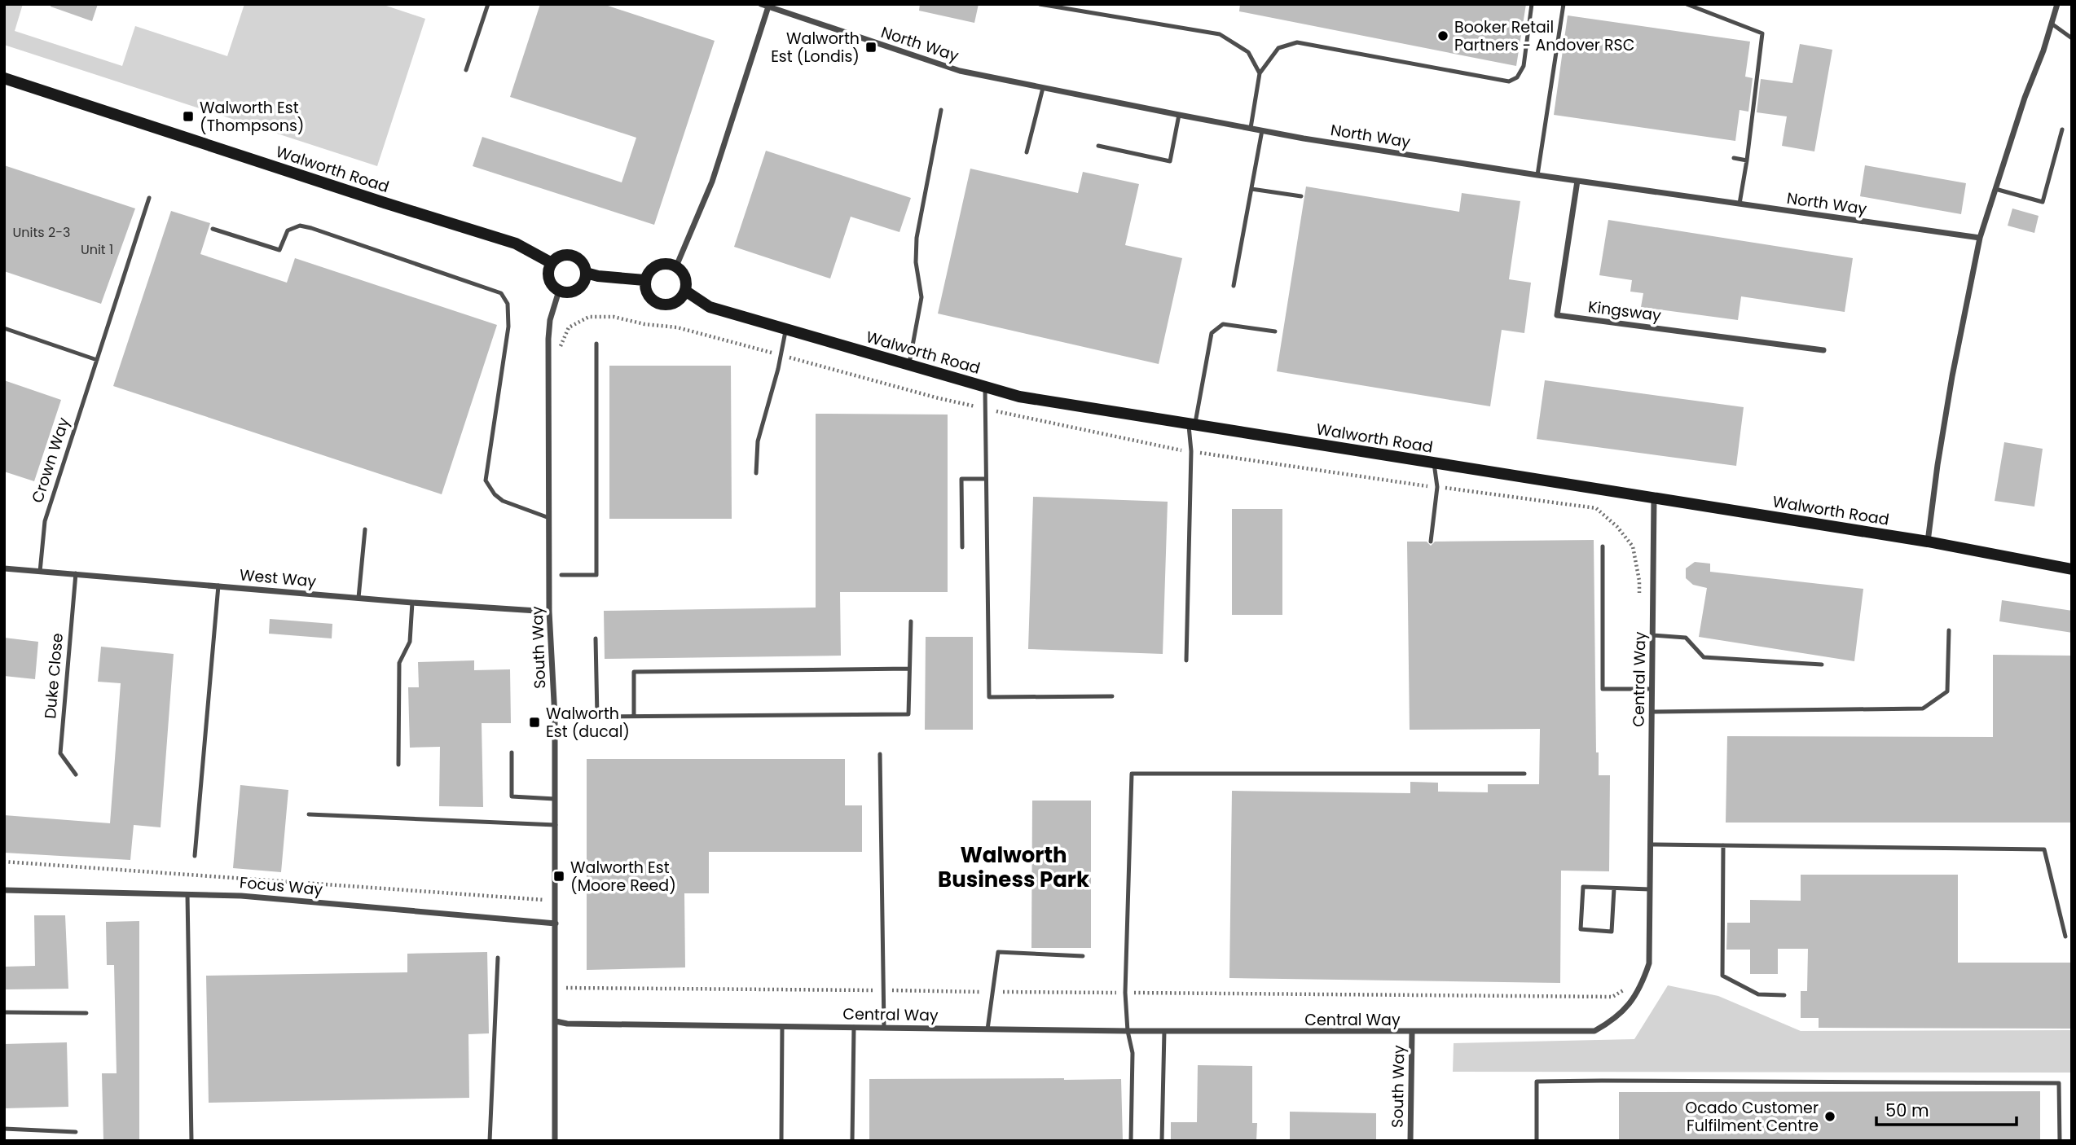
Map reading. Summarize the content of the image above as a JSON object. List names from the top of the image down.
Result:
{
  "streets": {
    "street": [
      "North Way",
      "Walworth Road",
      "Kingsway",
      "West Way",
      "South Way",
      "Central Way",
      "Focus Way"
    ],
    "lane": ["Crown Way", "Duke Close"]
  },
  "crossings": [
    ["North Way", "Kingsway"],
    ["Walworth Road", "South Way"],
    ["Walworth Road", "Central Way"],
    ["Crown Way", "West Way"],
    ["West Way", "South Way"],
    ["West Way", "Duke Close"],
    ["South Way", "Central Way"],
    ["South Way", "Focus Way"]
  ],
  "districts": ["Walworth Business Park"],
  "places": {
    "other": ["Booker Retail Partners - Andover RSC", "Ocado Customer Fulfilment Centre"],
    "transit": [
      "Walworth Est (Londis)",
      "Walworth Est (Thompsons)",
      "Walworth Est (ducal)",
      "Walworth Est (Moore Reed)"
    ]
  },
  "house_numbers": ["Units 2-3", "Unit 1"],
  "scale_bar": "50 m"
}
